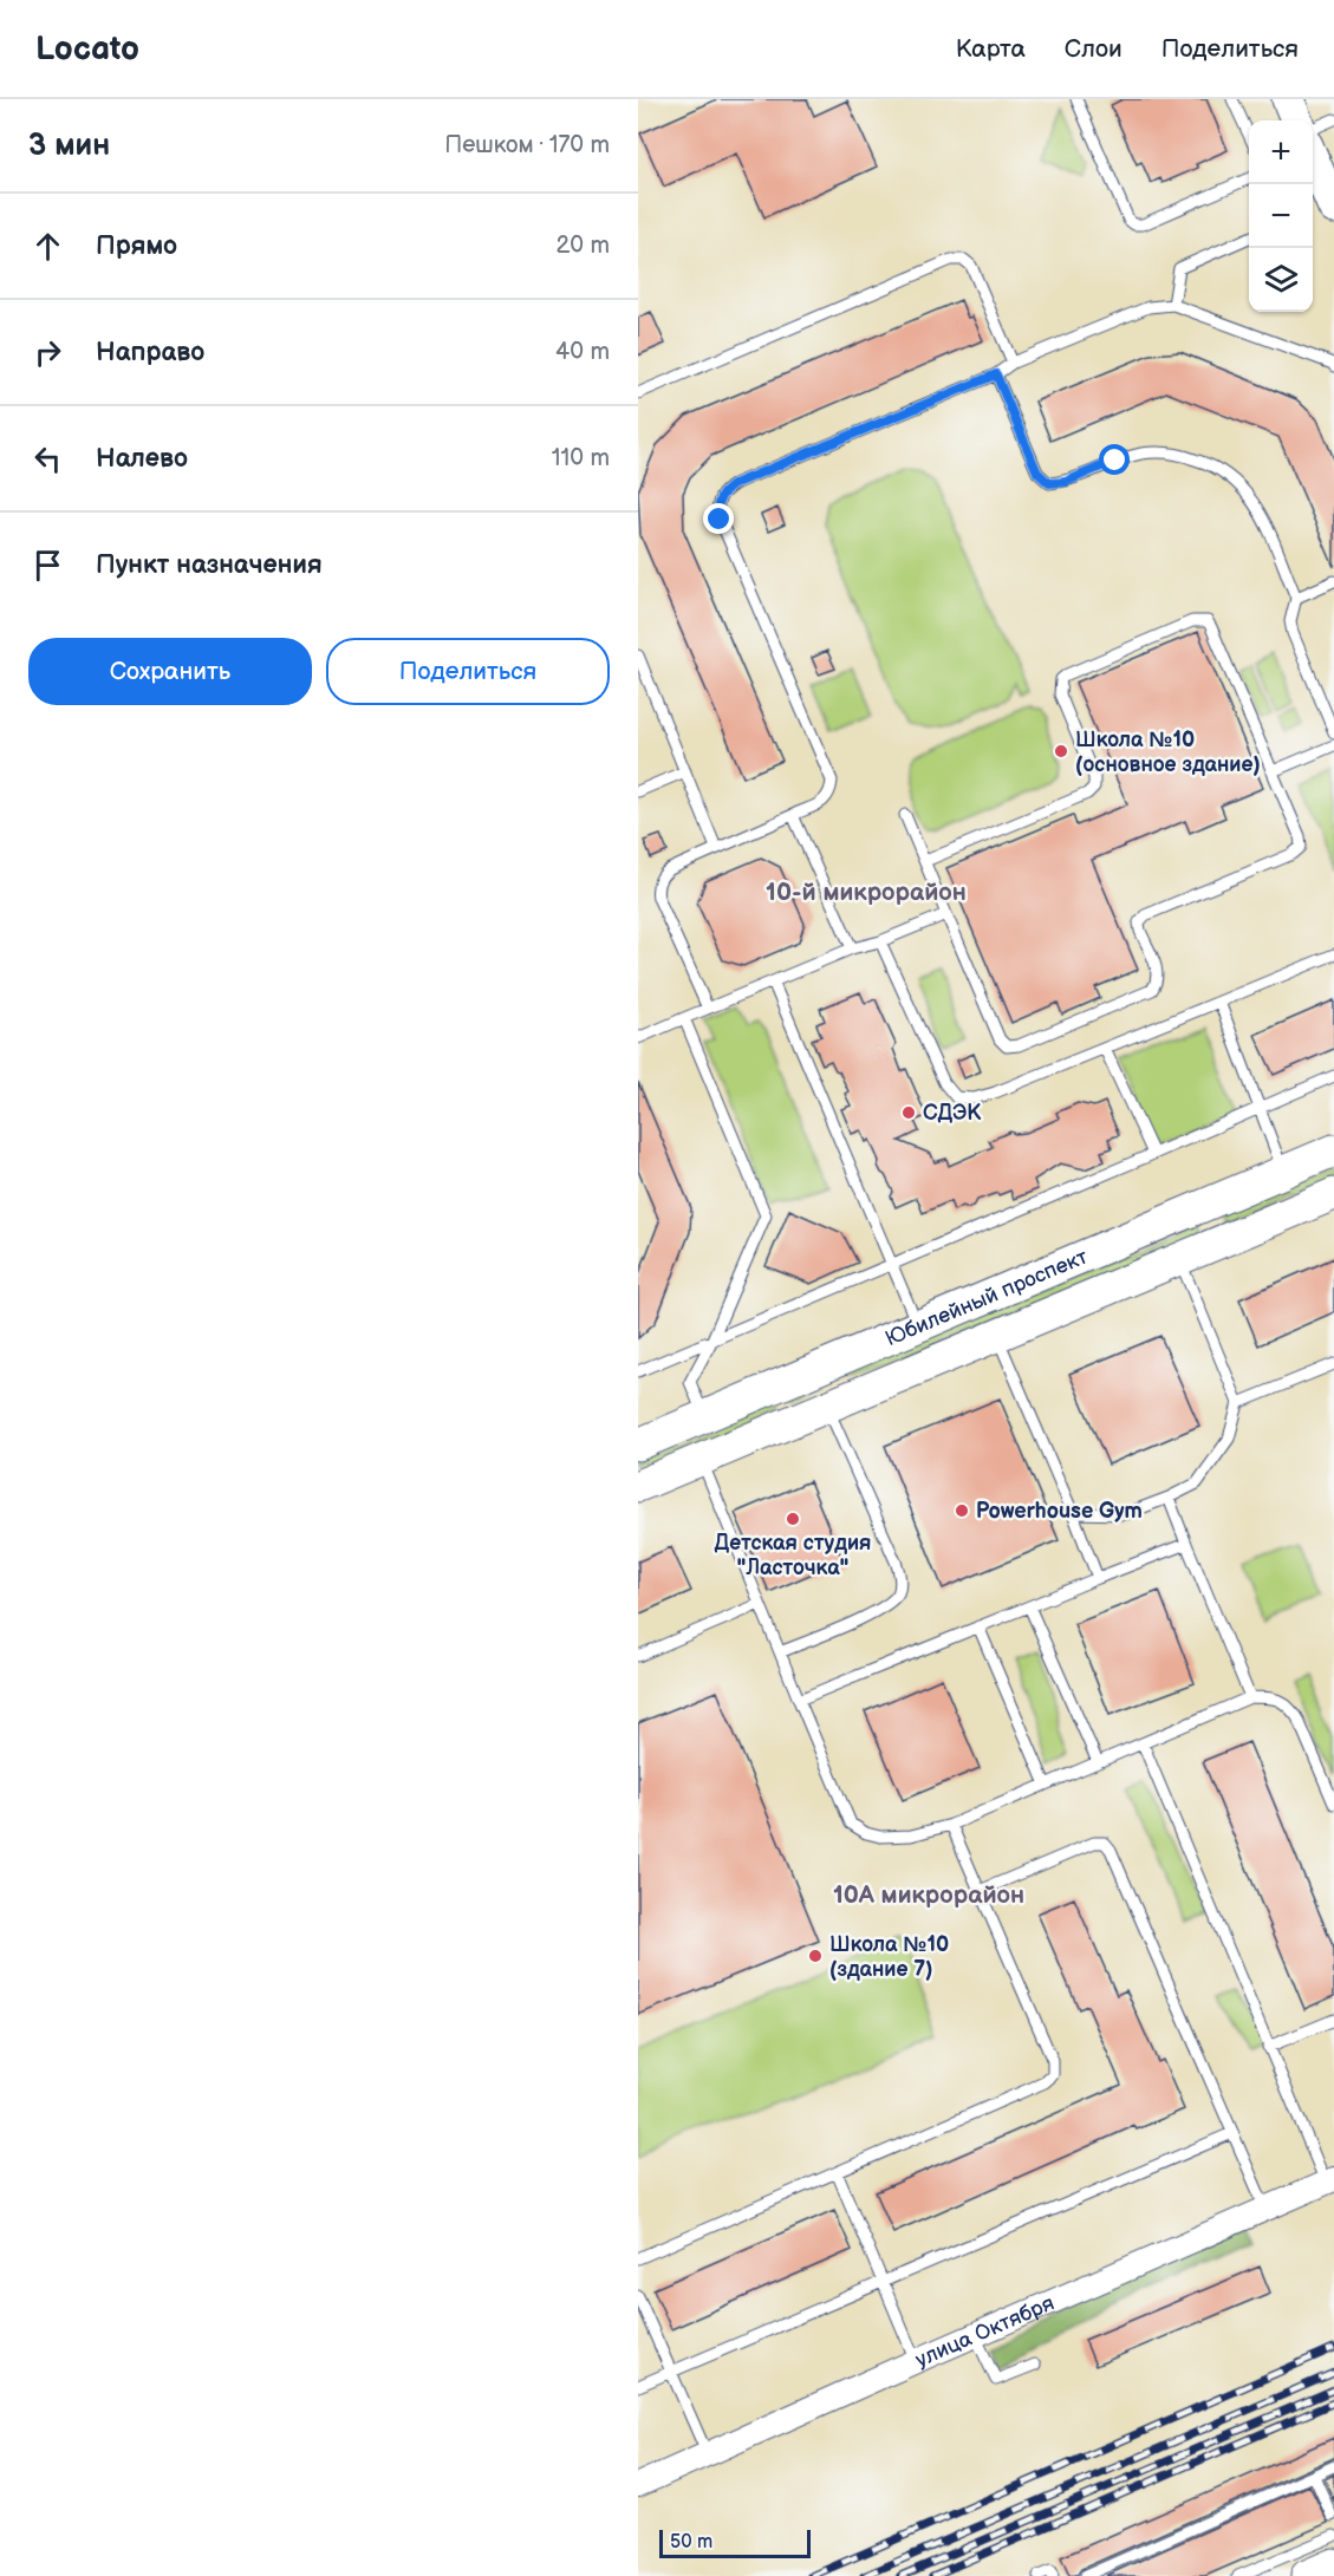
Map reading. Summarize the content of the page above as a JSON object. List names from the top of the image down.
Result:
{
  "streets": {
    "street": ["Юбилейный проспект", "улица Октября"]
  },
  "districts": ["10-й микрорайон", "10А микрорайон"],
  "places": [
    "Школа №10 (основное здание)",
    "СДЭК",
    "Powerhouse Gym",
    "Детская студия \"Ласточка\"",
    "Школа №10 (здание 7)"
  ],
  "scale_bar": "50 m",
  "page": {
    "header": "Locato",
    "nav": ["Карта", "Слои", "Поделиться"],
    "heading": ["3 мин", "Пешком · 170 m"],
    "map_buttons": ["+", "−"],
    "list": [
      ["Прямо", "20 m"],
      ["Направо", "40 m"],
      ["Налево", "110 m"],
      "Пункт назначения"
    ],
    "buttons": ["Сохранить", "Поделиться"],
    "scale": "50 m"
  }
}
